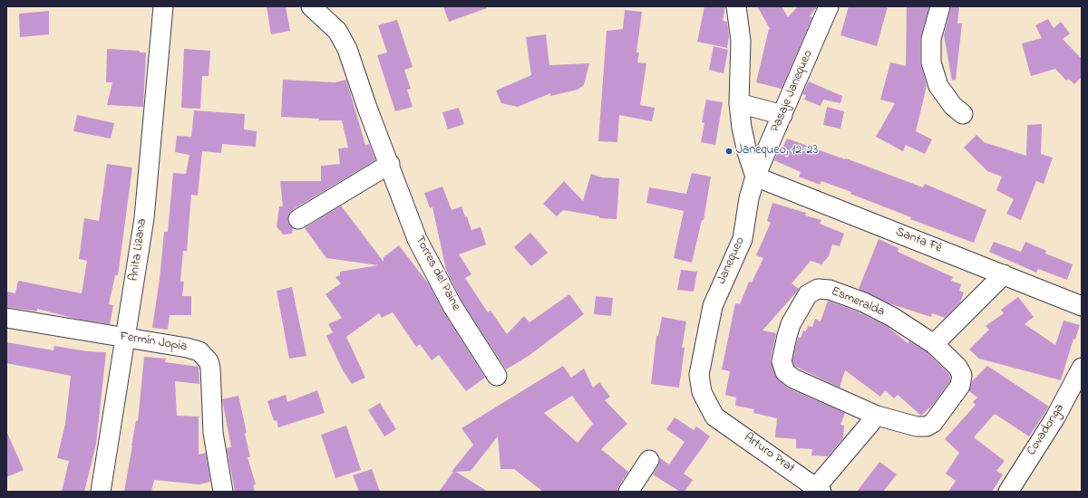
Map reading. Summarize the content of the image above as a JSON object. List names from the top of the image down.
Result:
{
  "streets": {
    "street": [
      "Pasaje Janequeo",
      "Santa Fé",
      "Anita Lizana",
      "Janequeo",
      "Torres del Paine",
      "Esmeralda",
      "Fermín Jopia",
      "Covadonga",
      "Arturo Prat"
    ]
  },
  "crossings": [
    ["Pasaje Janequeo", "Santa Fé"],
    ["Pasaje Janequeo", "Janequeo"],
    ["Santa Fé", "Janequeo"],
    ["Anita Lizana", "Fermín Jopia"],
    ["Janequeo", "Arturo Prat"]
  ],
  "places": ["Janequeo, 12-23"]
}
